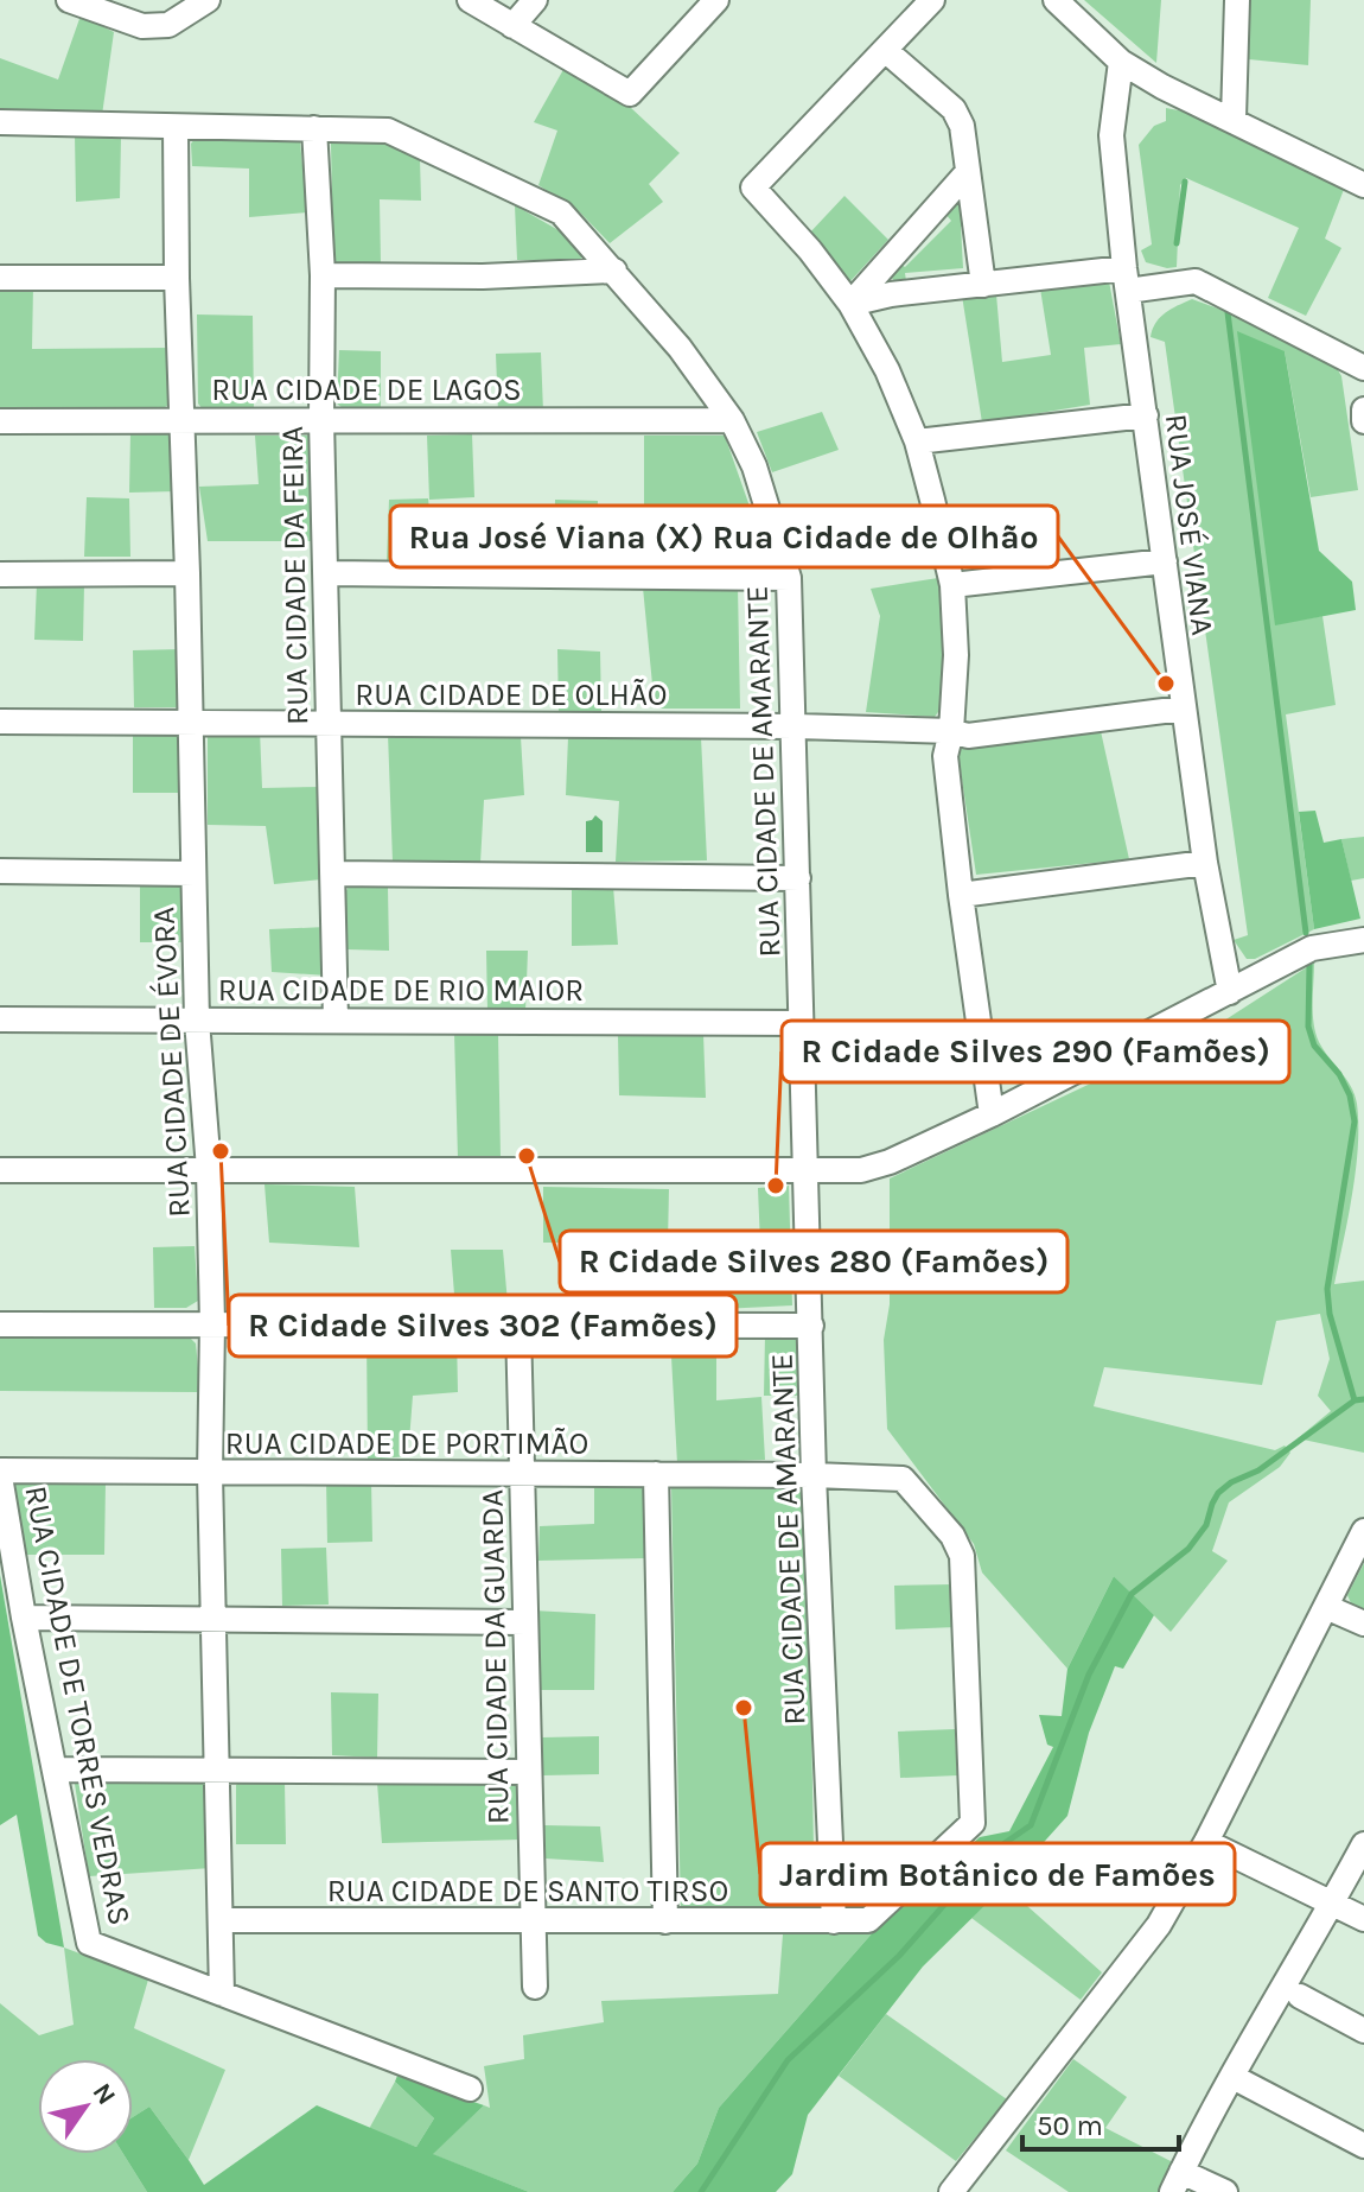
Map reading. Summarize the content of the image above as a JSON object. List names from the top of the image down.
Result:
{
  "streets": {
    "street": [
      "RUA CIDADE DE LAGOS",
      "RUA JOSÉ VIANA",
      "RUA CIDADE DA FEIRA",
      "RUA CIDADE DE OLHÃO",
      "RUA CIDADE DE AMARANTE",
      "RUA CIDADE DE RIO MAIOR",
      "RUA CIDADE DE ÉVORA",
      "RUA CIDADE DE PORTIMÃO",
      "RUA CIDADE DA GUARDA",
      "RUA CIDADE DE TORRES VEDRAS",
      "RUA CIDADE DE SANTO TIRSO"
    ]
  },
  "crossings": [
    ["RUA CIDADE DE LAGOS", "RUA CIDADE DA FEIRA"],
    ["RUA CIDADE DE LAGOS", "RUA CIDADE DE AMARANTE"],
    ["RUA CIDADE DE LAGOS", "RUA CIDADE DE ÉVORA"],
    ["RUA JOSÉ VIANA", "RUA CIDADE DE OLHÃO"],
    ["RUA CIDADE DA FEIRA", "RUA CIDADE DE OLHÃO"],
    ["RUA CIDADE DA FEIRA", "RUA CIDADE DE AMARANTE"],
    ["RUA CIDADE DA FEIRA", "RUA CIDADE DE RIO MAIOR"],
    ["RUA CIDADE DE OLHÃO", "RUA CIDADE DE AMARANTE"],
    ["RUA CIDADE DE OLHÃO", "RUA CIDADE DE ÉVORA"],
    ["RUA CIDADE DE AMARANTE", "RUA CIDADE DE RIO MAIOR"],
    ["RUA CIDADE DE AMARANTE", "RUA CIDADE DE ÉVORA"],
    ["RUA CIDADE DE AMARANTE", "RUA CIDADE DE PORTIMÃO"],
    ["RUA CIDADE DE AMARANTE", "RUA CIDADE DE SANTO TIRSO"],
    ["RUA CIDADE DE RIO MAIOR", "RUA CIDADE DE ÉVORA"],
    ["RUA CIDADE DE ÉVORA", "RUA CIDADE DE PORTIMÃO"],
    ["RUA CIDADE DE ÉVORA", "RUA CIDADE DE TORRES VEDRAS"],
    ["RUA CIDADE DE ÉVORA", "RUA CIDADE DE SANTO TIRSO"],
    ["RUA CIDADE DE PORTIMÃO", "RUA CIDADE DA GUARDA"],
    ["RUA CIDADE DE PORTIMÃO", "RUA CIDADE DE TORRES VEDRAS"],
    ["RUA CIDADE DE PORTIMÃO", "RUA CIDADE DE SANTO TIRSO"],
    ["RUA CIDADE DA GUARDA", "RUA CIDADE DE SANTO TIRSO"]
  ],
  "places": [
    "Rua José Viana (X) Rua Cidade de Olhão",
    "R Cidade Silves 302 (Famões)",
    "R Cidade Silves 280 (Famões)",
    "R Cidade Silves 290 (Famões)",
    "Jardim Botânico de Famões"
  ],
  "scale_bar": "50 m",
  "north": "top right"
}
